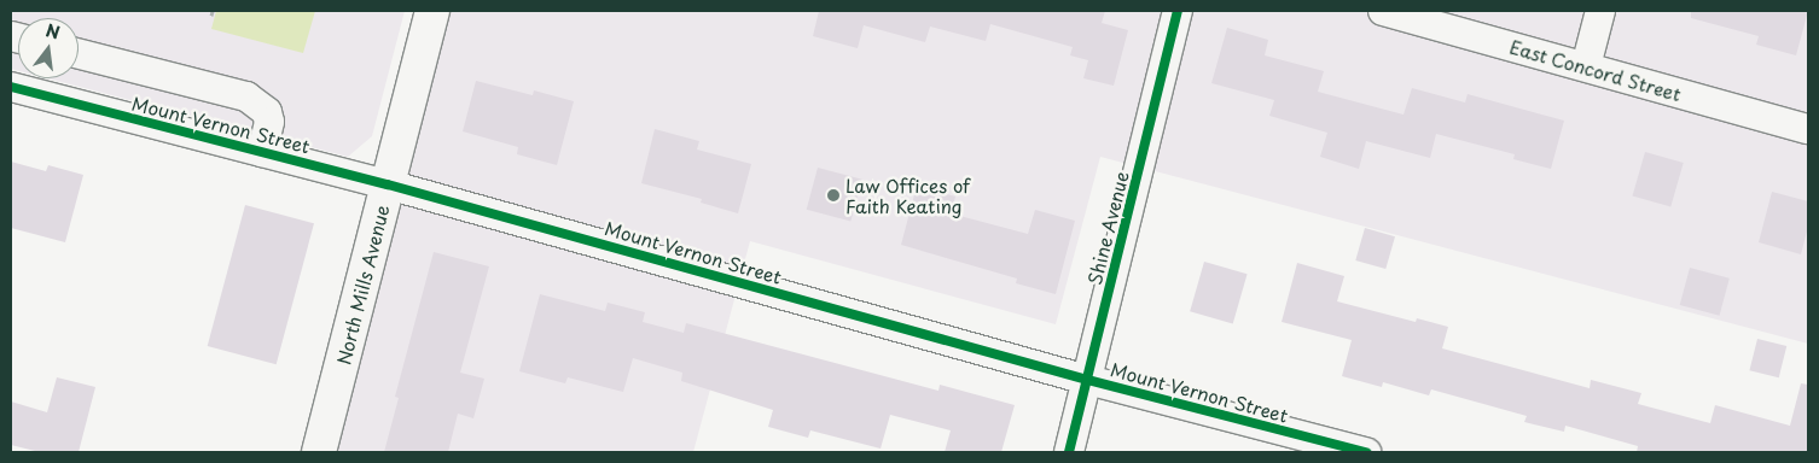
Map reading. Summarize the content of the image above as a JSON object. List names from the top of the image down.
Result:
{
  "streets": {
    "main road": ["North Mills Avenue"],
    "street": ["East Concord Street", "Mount Vernon Street", "Shine Avenue"]
  },
  "crossings": [
    ["Mount Vernon Street", "Shine Avenue"],
    ["Mount Vernon Street", "North Mills Avenue"]
  ],
  "places": ["Law Offices of Faith Keating"],
  "north": "top"
}
